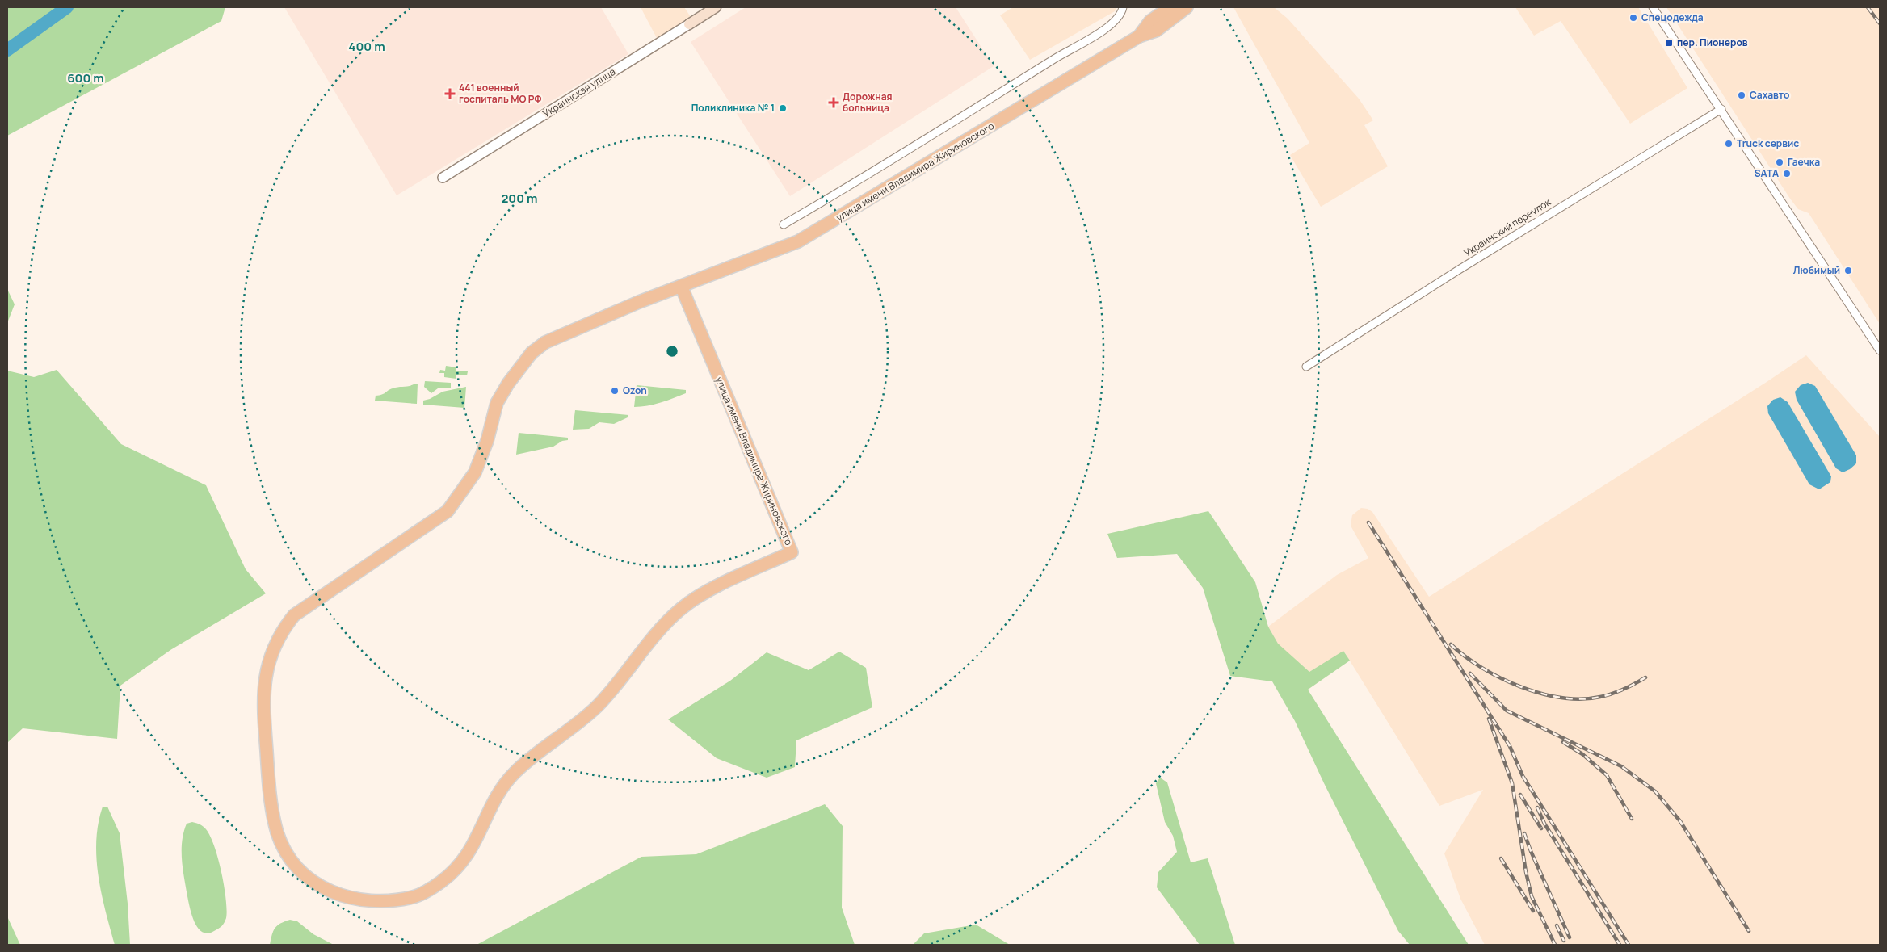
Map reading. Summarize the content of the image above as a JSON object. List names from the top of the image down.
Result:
{
  "streets": {
    "main road": ["Украинская улица", "улица имени Владимира Жириновского"],
    "street": ["Украинский переулок"]
  },
  "places": {
    "other": [
      "Спецодежда",
      "Сахавто",
      "Поликлиника № 1",
      "Truck сервис",
      "Гаечка",
      "SATA",
      "Любимый",
      "Ozon"
    ],
    "transit": ["пер. Пионеров"],
    "health": ["441 военный госпиталь МО РФ", "Дорожная больница"]
  },
  "rings": ["400 m", "600 m", "200 m"]
}
